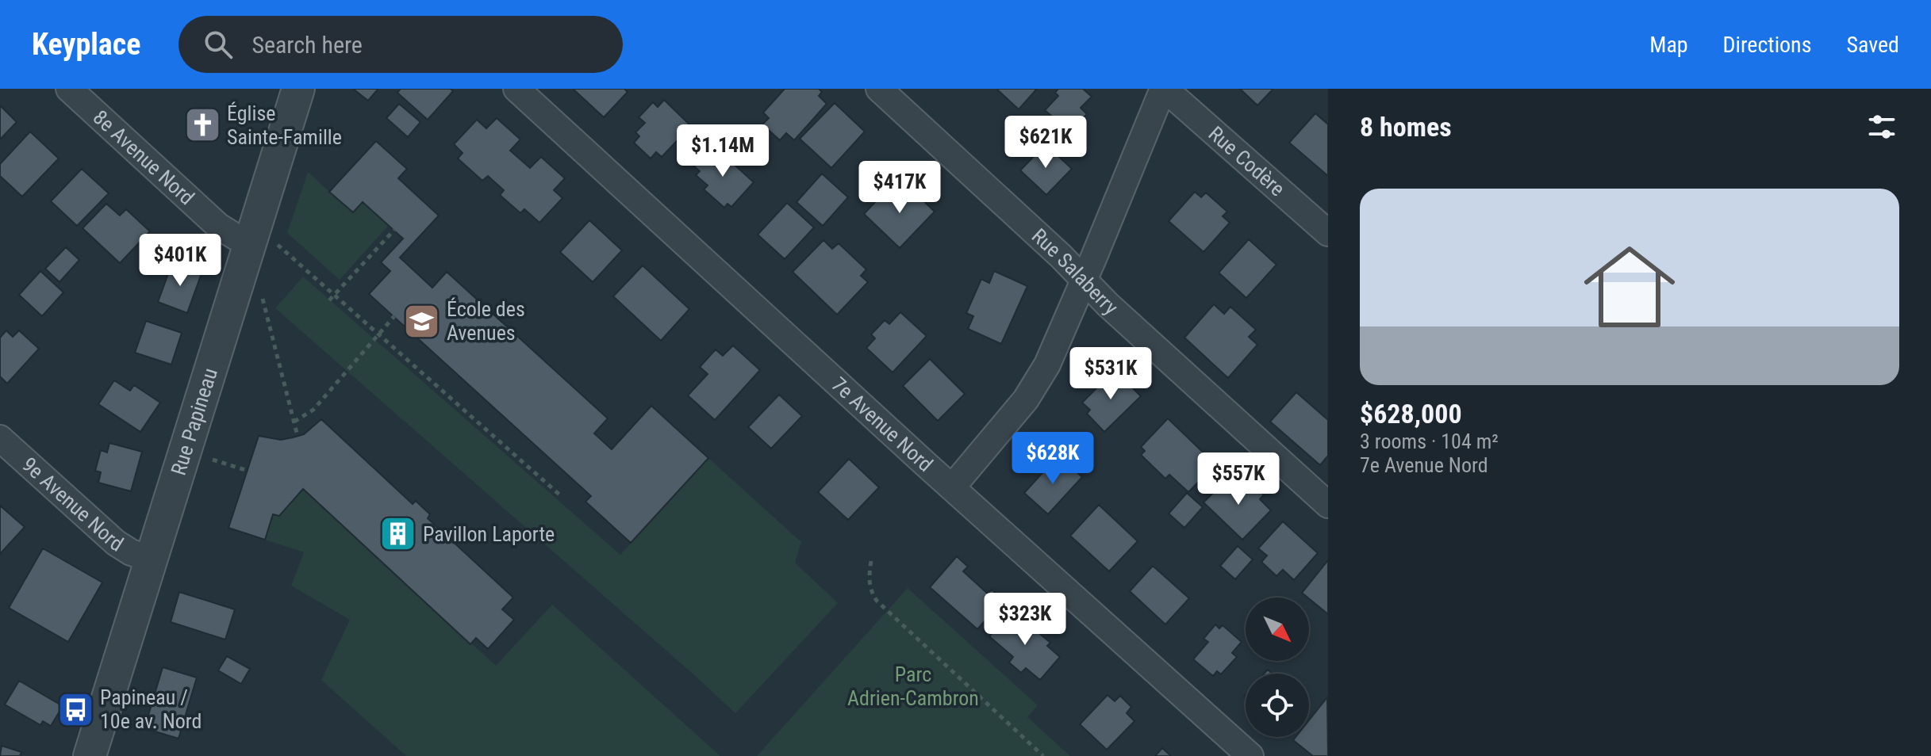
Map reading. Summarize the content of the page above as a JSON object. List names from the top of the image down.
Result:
{
  "streets": {
    "street": [
      "8e Avenue Nord",
      "Rue Codère",
      "Rue Salaberry",
      "Rue Papineau",
      "7e Avenue Nord",
      "9e Avenue Nord"
    ]
  },
  "crossings": [
    ["8e Avenue Nord", "Rue Papineau"],
    ["Rue Papineau", "9e Avenue Nord"]
  ],
  "parks": ["Parc Adrien-Cambron"],
  "places": {
    "church": ["Église Sainte-Famille"],
    "school or university": ["École des Avenues"],
    "building": ["Pavillon Laporte"],
    "bus stop": ["Papineau / 10e av. Nord"]
  },
  "north": "bottom right",
  "page": {
    "header": "Keyplace",
    "search": "Search here",
    "nav": ["Map", "Directions", "Saved"],
    "heading": "8 homes",
    "price": [
      "$621K",
      "$1.14M",
      "$417K",
      "$401K",
      "$531K",
      "$628K",
      "$557K",
      "$323K"
    ],
    "list": [
      {
        "name": "$628,000",
        "note": "3 rooms · 104 m² · 7e Avenue Nord"
      }
    ]
  }
}
